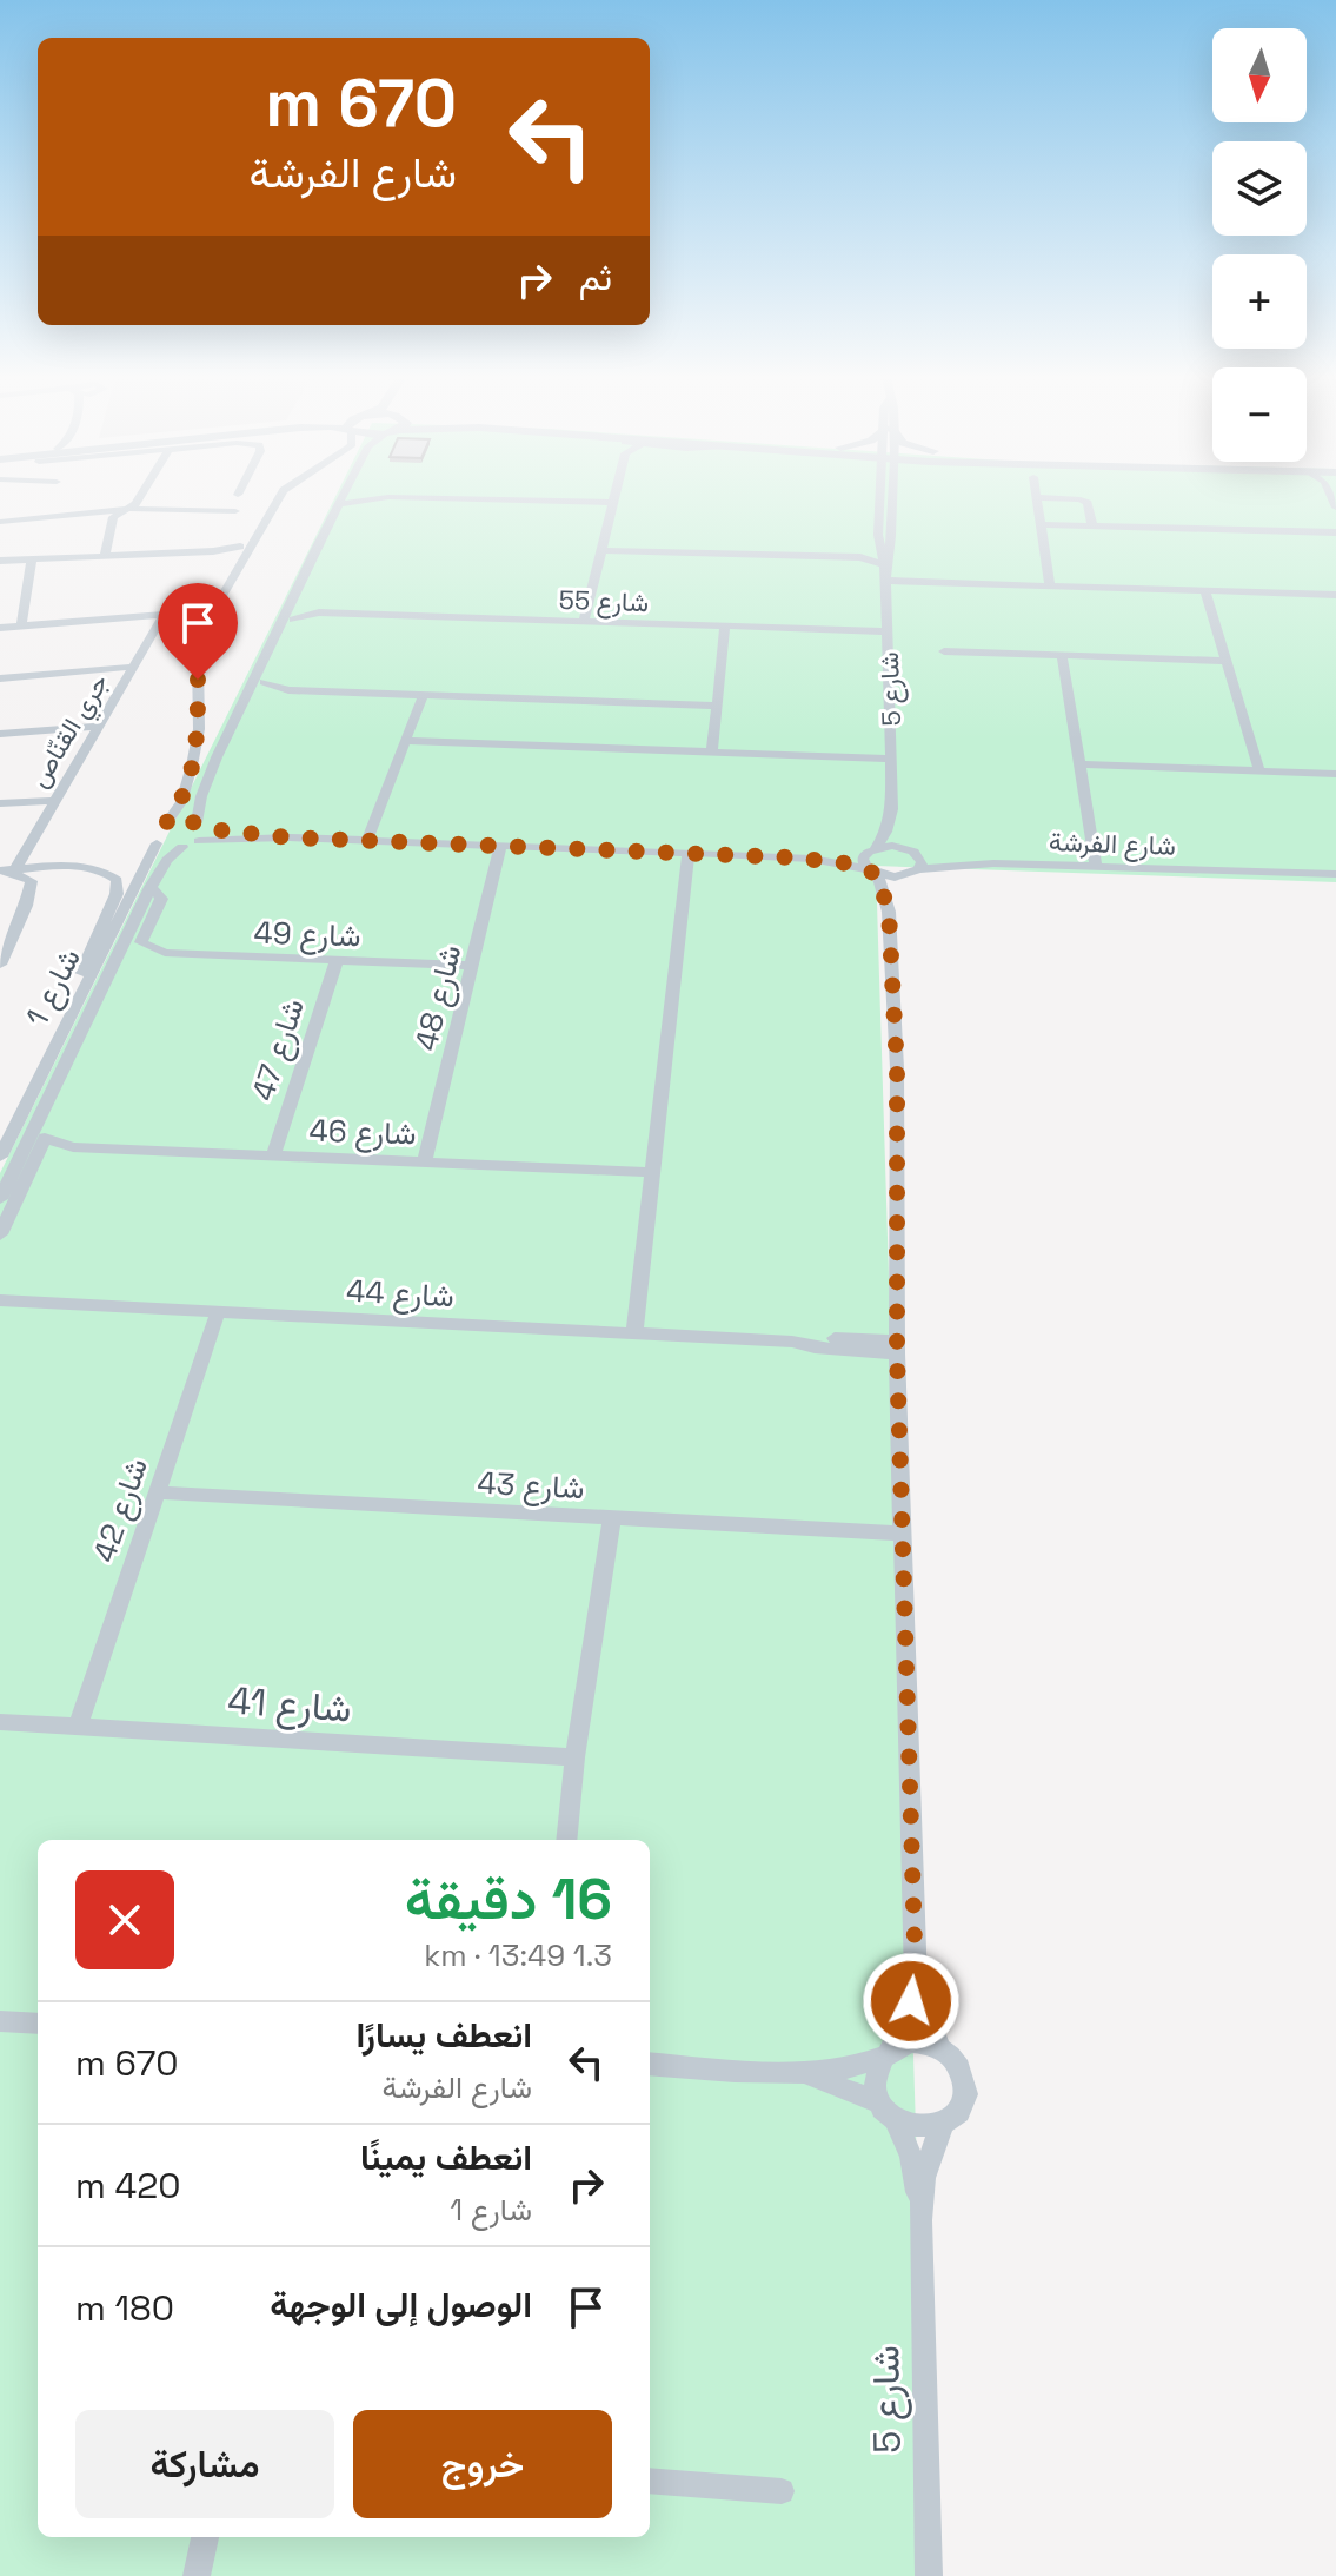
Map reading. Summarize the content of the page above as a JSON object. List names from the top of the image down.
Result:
{
  "streets": {
    "street": [
      "شارع 55",
      "شارع 5",
      "جري القنّاص",
      "شارع الفرشة",
      "شارع 49",
      "شارع 1",
      "شارع 48",
      "شارع 47",
      "شارع 46",
      "شارع 44",
      "شارع 43",
      "شارع 42",
      "شارع 41"
    ]
  },
  "crossings": [
    ["شارع 55", "شارع 5"],
    ["شارع 5", "شارع الفرشة"],
    ["شارع 49", "شارع 1"],
    ["شارع 49", "شارع 48"],
    ["شارع 49", "شارع 47"],
    ["شارع 48", "شارع 46"],
    ["شارع 47", "شارع 46"],
    ["شارع 44", "شارع 42"],
    ["شارع 43", "شارع 42"],
    ["شارع 42", "شارع 41"]
  ],
  "north": "bottom",
  "page": {
    "map_buttons": ["+", "−"],
    "turn": ["670 m", "شارع الفرشة"],
    "then": "ثم",
    "heading": ["16 دقيقة", "1.3 km · 13:49"],
    "list": [
      {
        "name": "انعطف يسارًا",
        "note": "شارع الفرشة",
        "value": "670 m"
      },
      {
        "name": "انعطف يمينًا",
        "note": "شارع 1",
        "value": "420 m"
      },
      {
        "name": "الوصول إلى الوجهة",
        "value": "180 m"
      }
    ],
    "buttons": ["خروج", "مشاركة"]
  }
}
